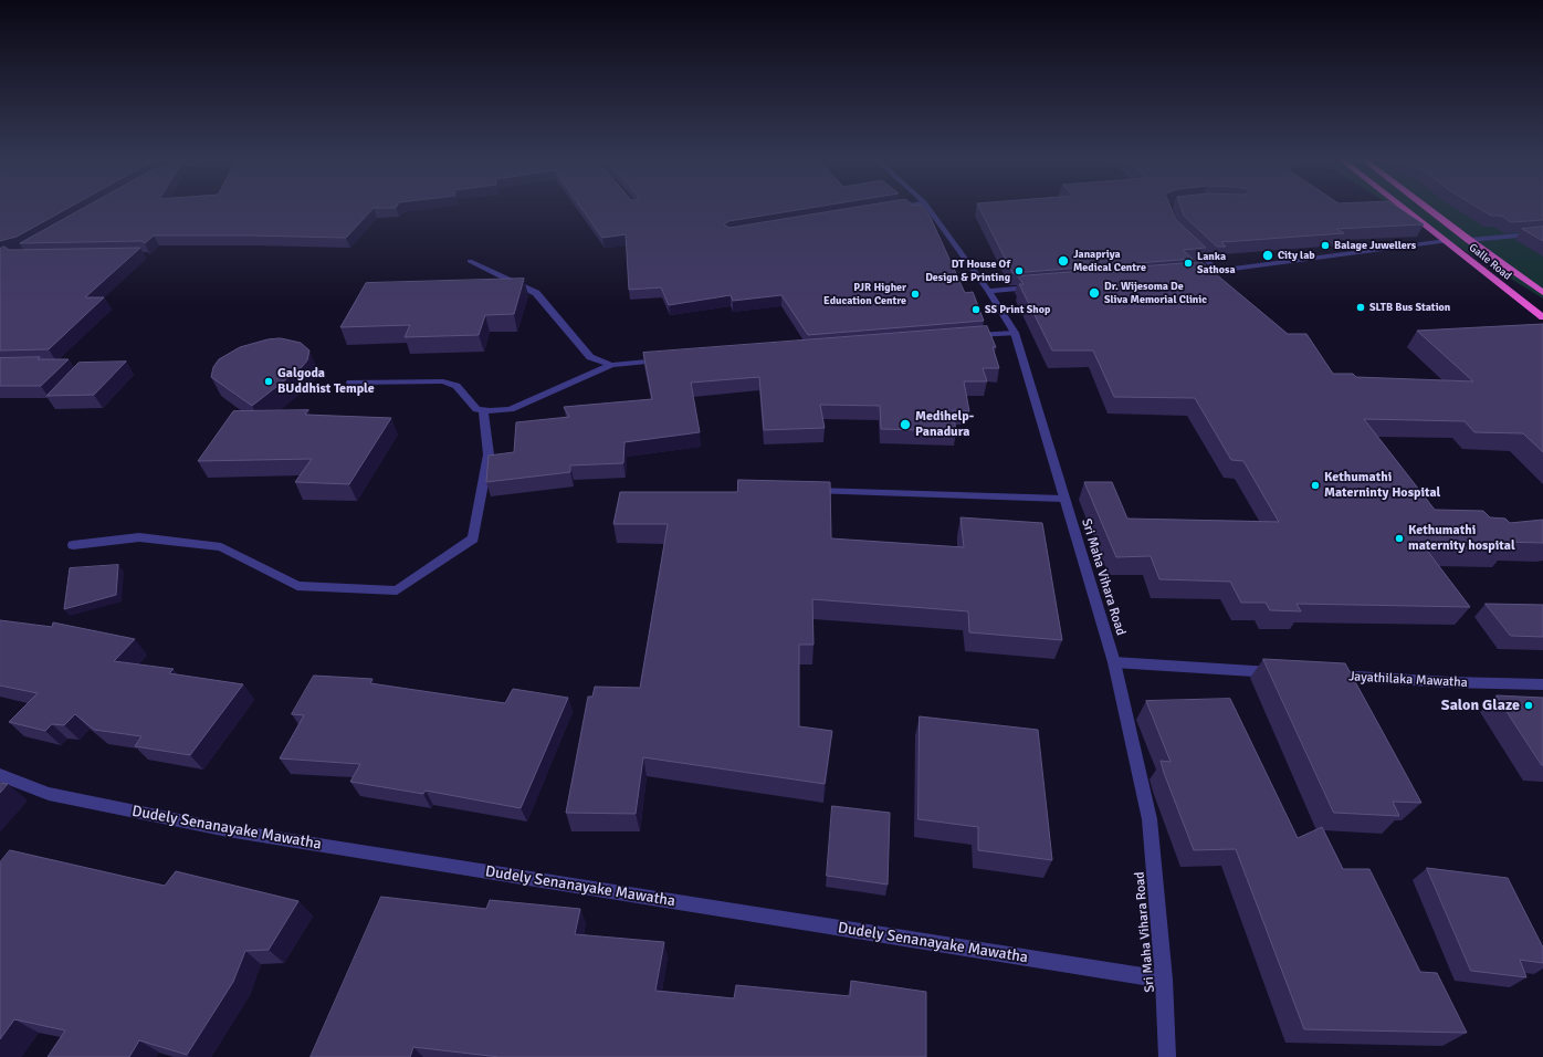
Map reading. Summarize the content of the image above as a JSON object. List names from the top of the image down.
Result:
{
  "streets": {
    "highway": ["Galle Road"],
    "street": ["Sri Maha Vihara Road", "Jayathilaka Mawatha", "Dudely Senanayake Mawatha"]
  },
  "crossings": [
    ["Sri Maha Vihara Road", "Dudely Senanayake Mawatha"]
  ],
  "places": [
    "Balage Juwellers",
    "City lab",
    "Janapriya Medical Centre",
    "Lanka Sathosa",
    "DT House Of Design & Printing",
    "Dr. Wijesoma De Sliva Memorial Clinic",
    "PJR Higher Education Centre",
    "SLTB Bus Station",
    "SS Print Shop",
    "Galgoda BUddhist Temple",
    "Medihelp- Panadura",
    "Kethumathi Materninty Hospital",
    "Kethumathi maternity hospital",
    "Salon Glaze"
  ]
}
